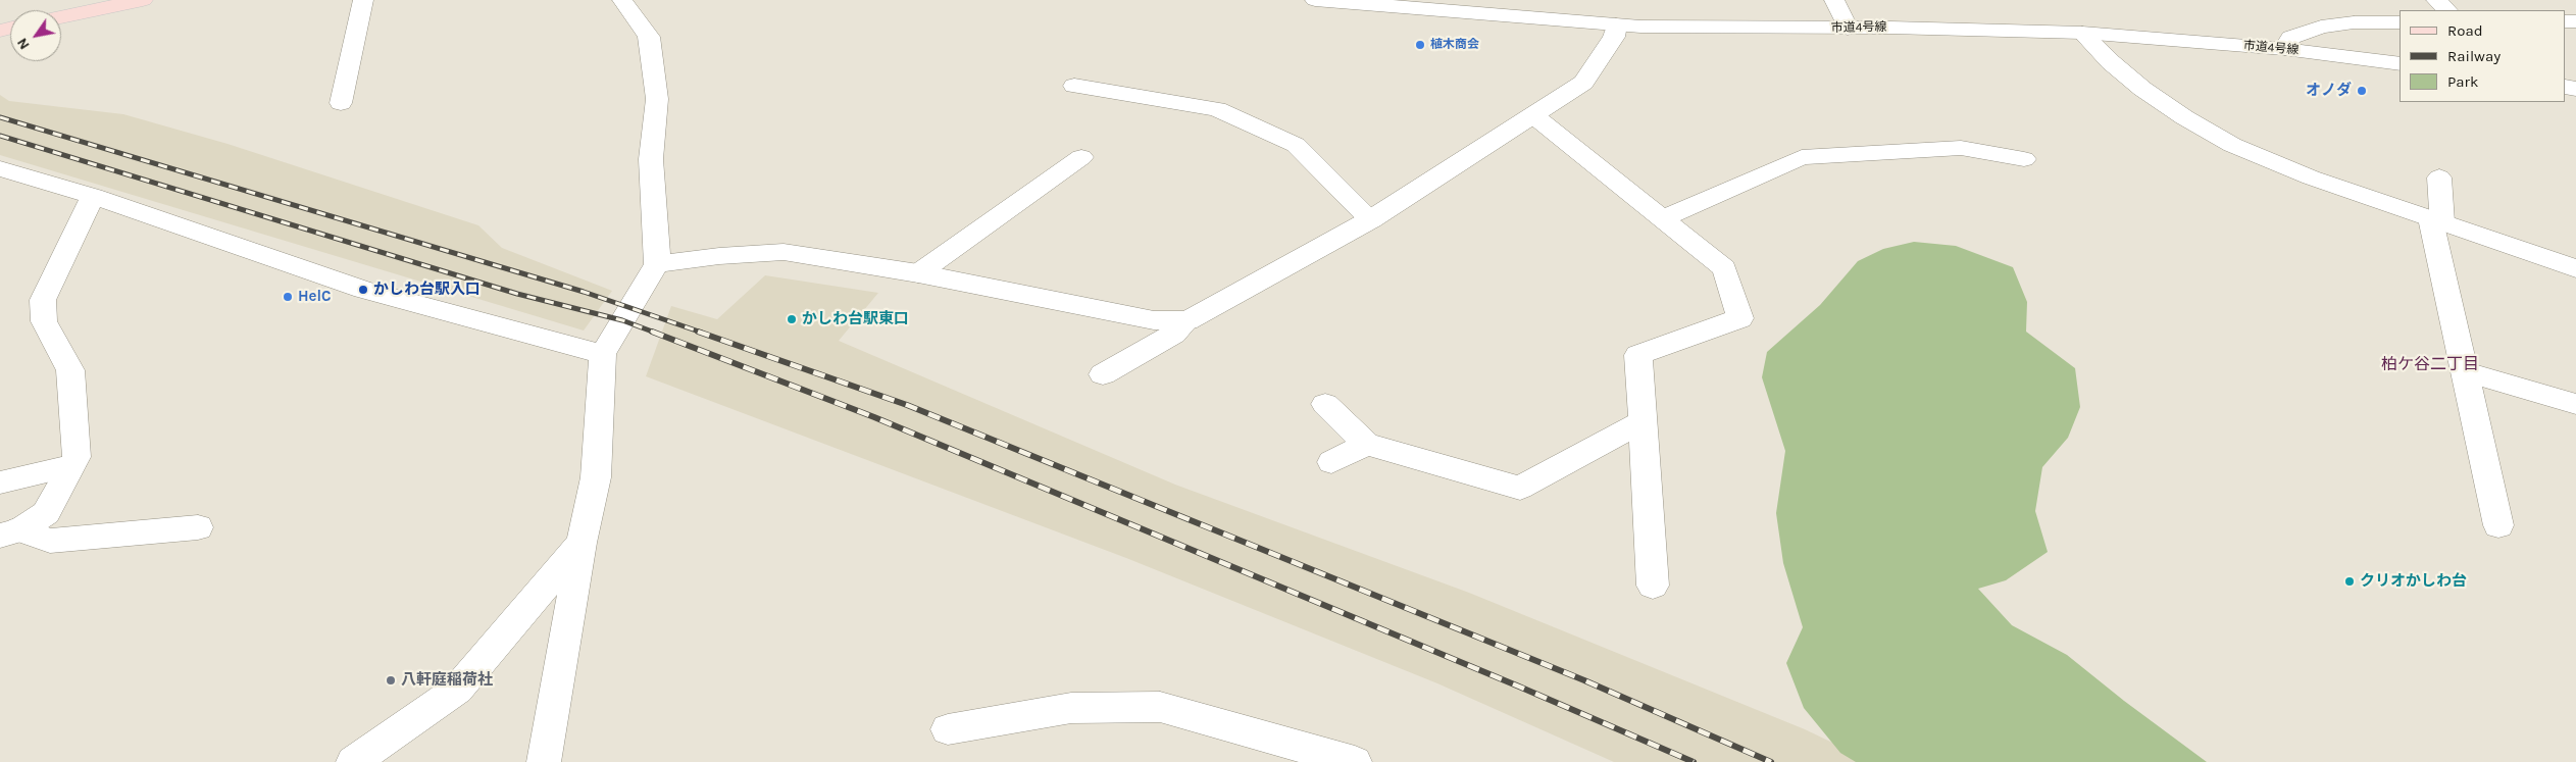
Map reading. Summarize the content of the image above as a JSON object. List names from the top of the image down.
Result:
{
  "streets": {
    "street": ["市道4号線"]
  },
  "districts": ["柏ケ谷二丁目"],
  "places": [
    "植木商会",
    "オノダ",
    "かしわ台駅入口",
    "HelC",
    "かしわ台駅東口",
    "クリオかしわ台",
    "八軒庭稲荷社"
  ],
  "legend": ["Road", "Railway", "Park"],
  "north": "bottom left"
}
